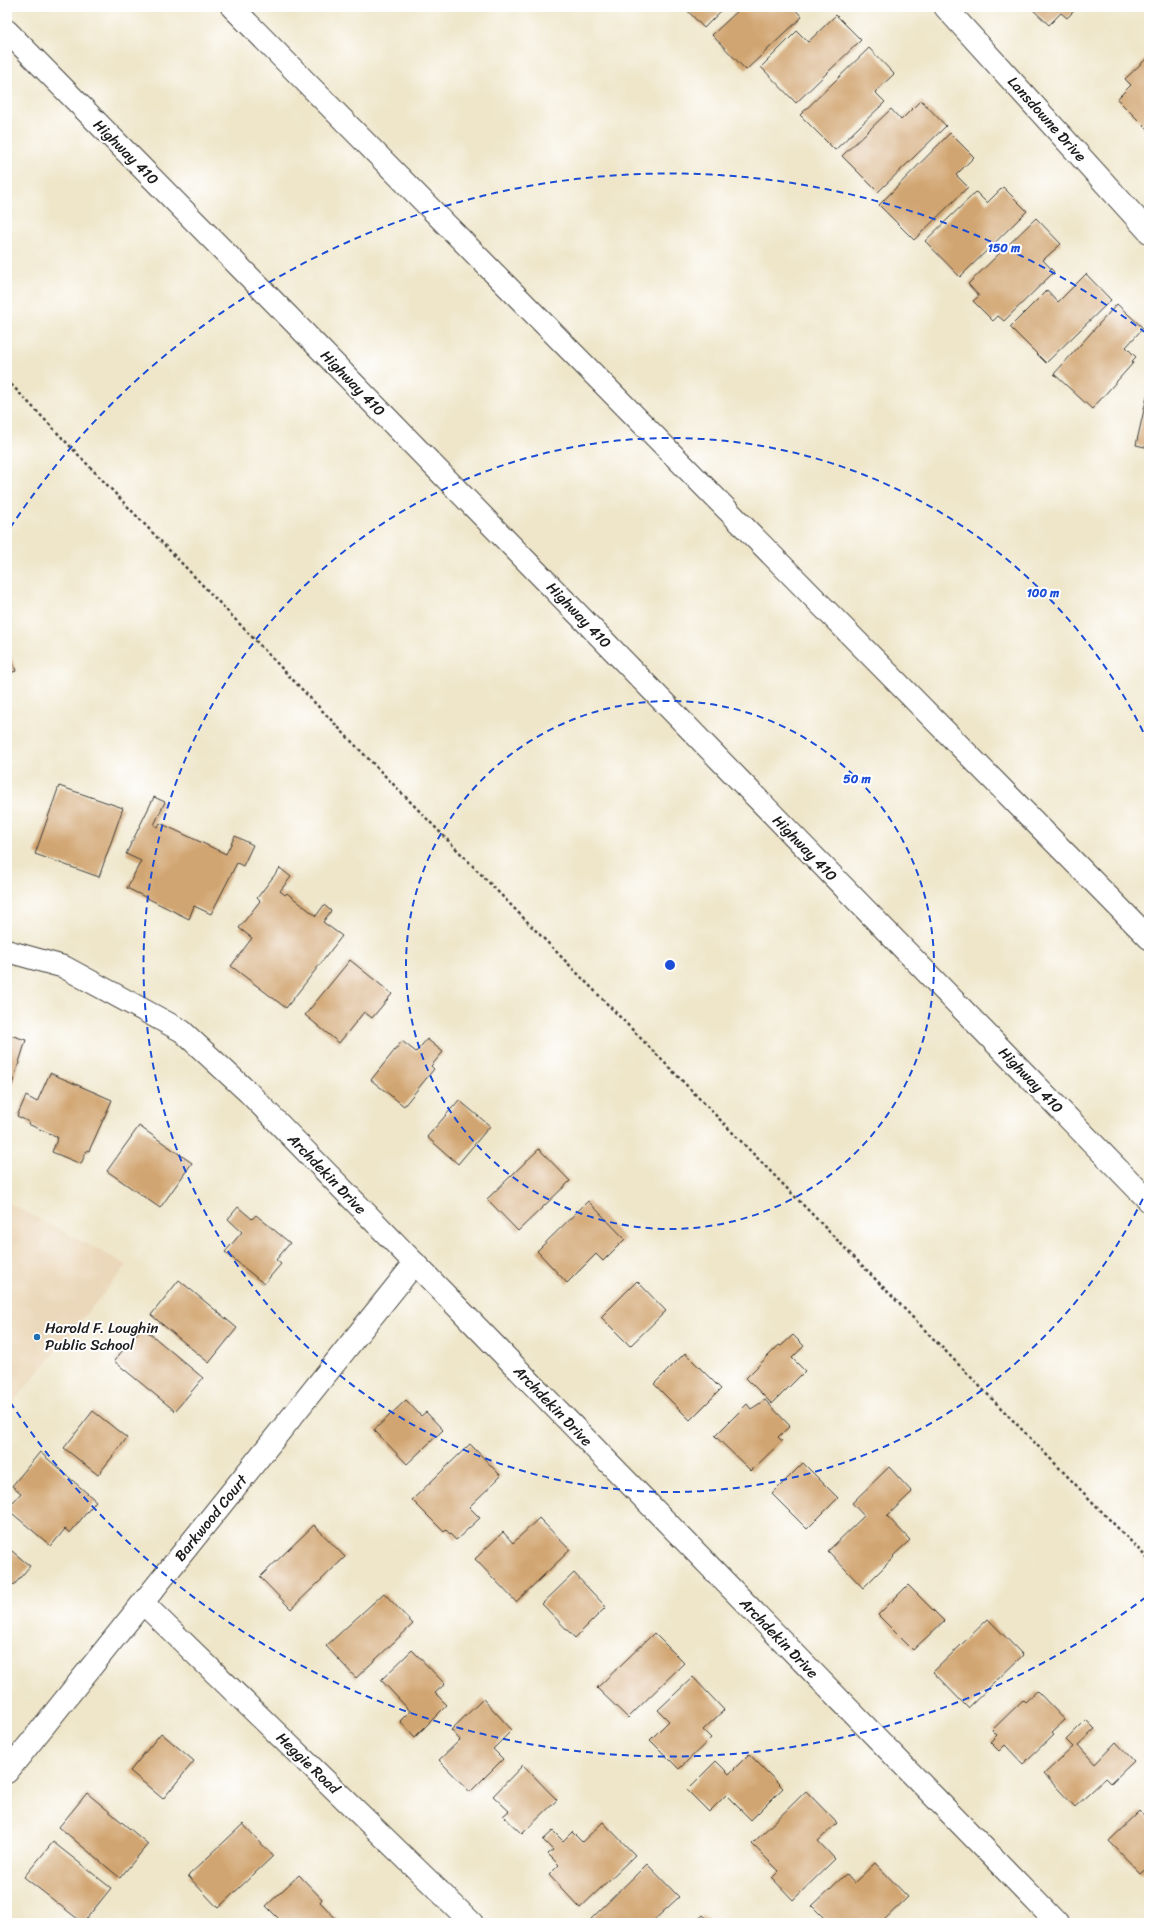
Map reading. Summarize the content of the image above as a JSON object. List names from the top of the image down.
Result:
{
  "streets": {
    "main road": [
      "Lansdowne Drive",
      "Highway 410",
      "Archdekin Drive",
      "Barkwood Court",
      "Heggie Road"
    ]
  },
  "crossings": [
    ["Archdekin Drive", "Barkwood Court"],
    ["Barkwood Court", "Heggie Road"]
  ],
  "places": ["Harold F. Loughin Public School"],
  "rings": ["150 m", "100 m", "50 m"]
}
